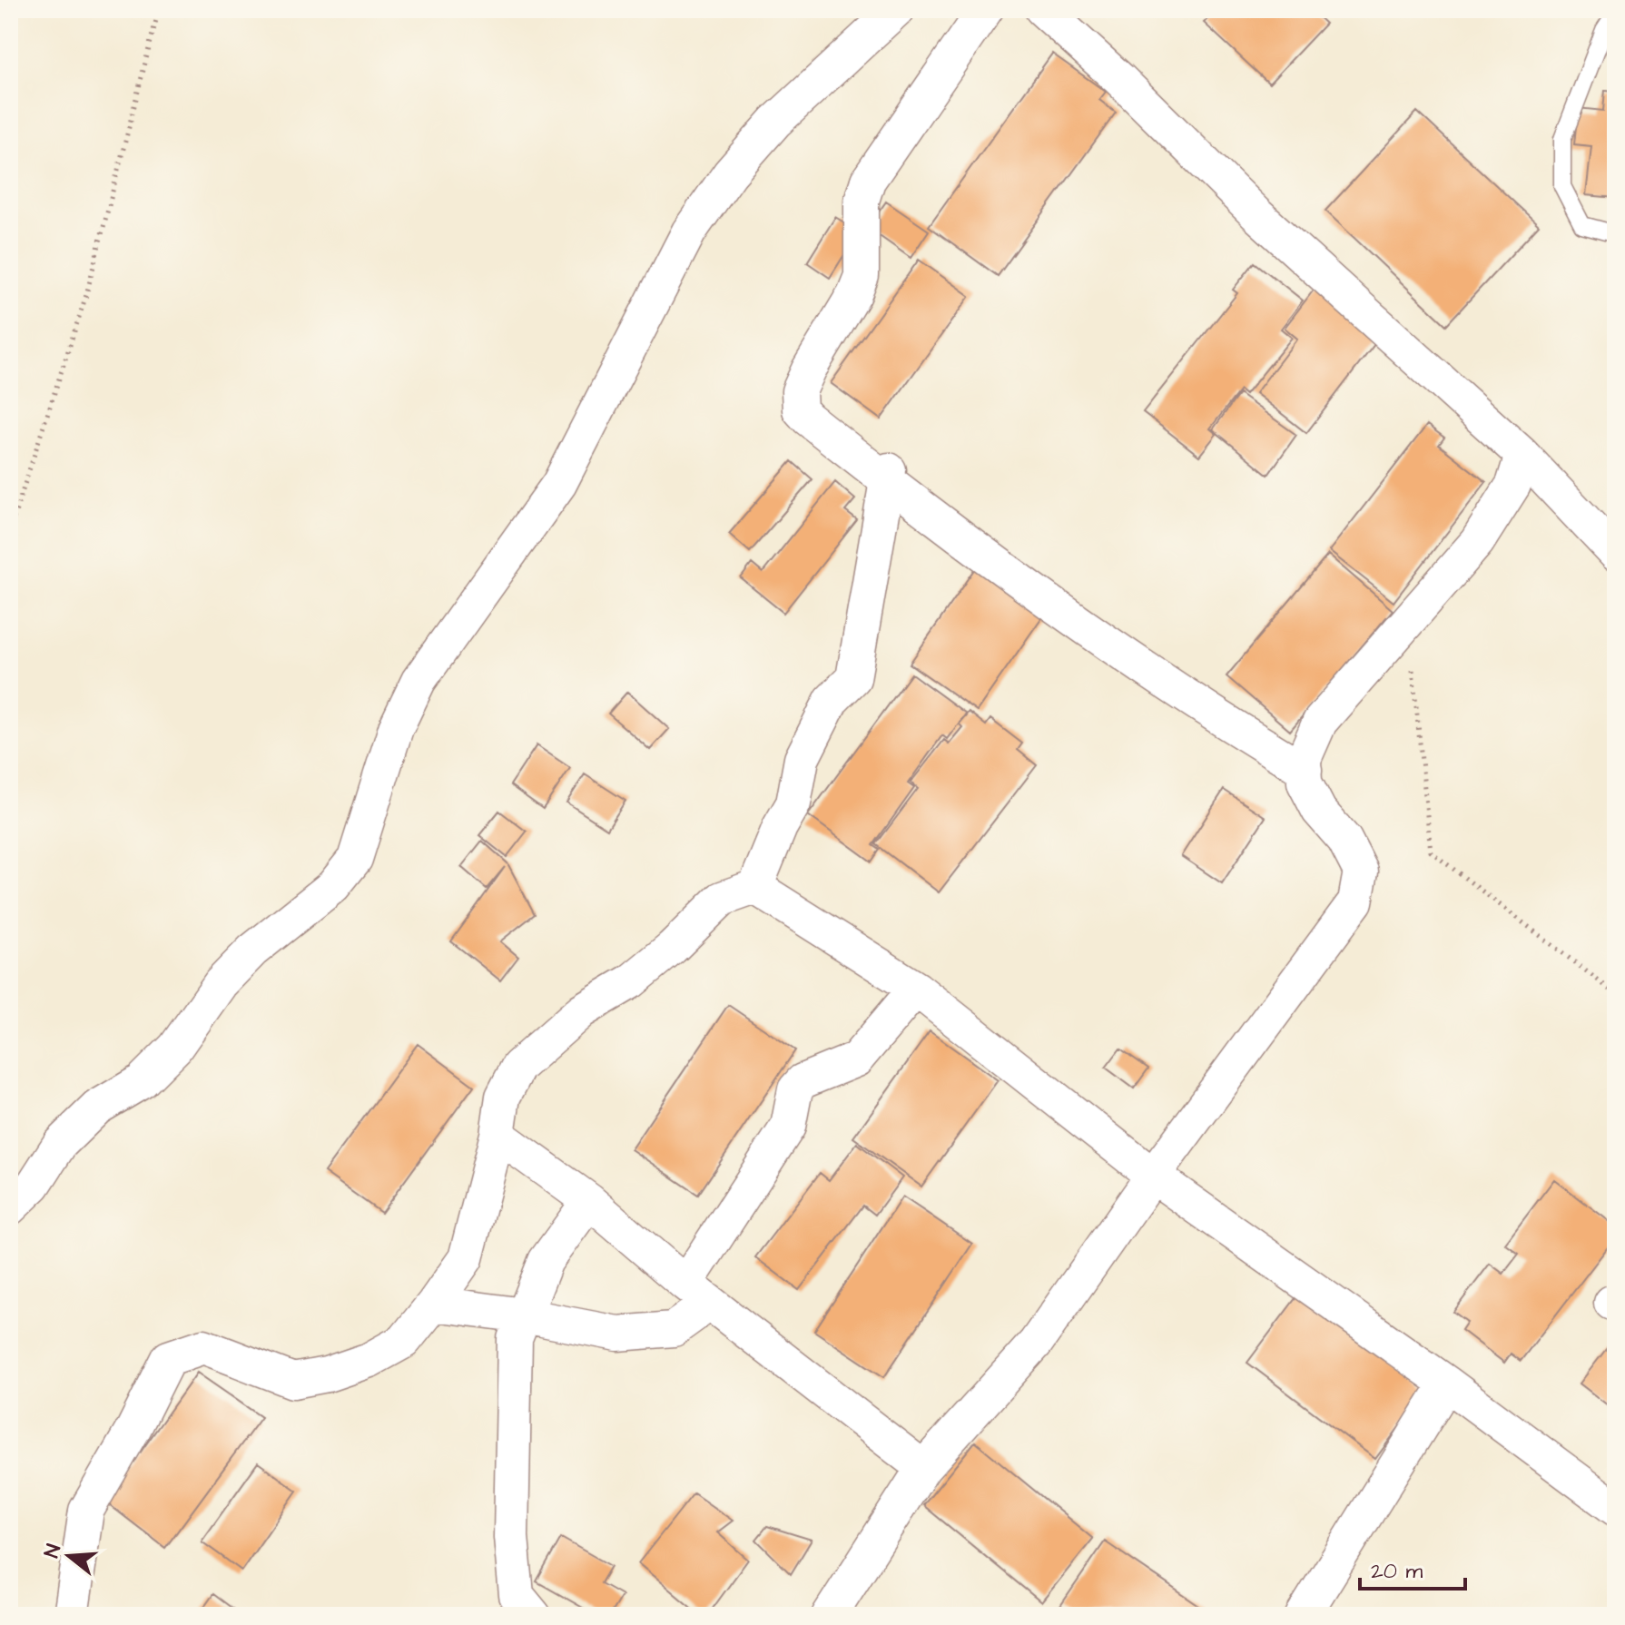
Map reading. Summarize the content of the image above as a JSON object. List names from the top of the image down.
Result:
{
  "scale_bar": "20 m",
  "north": "left"
}
